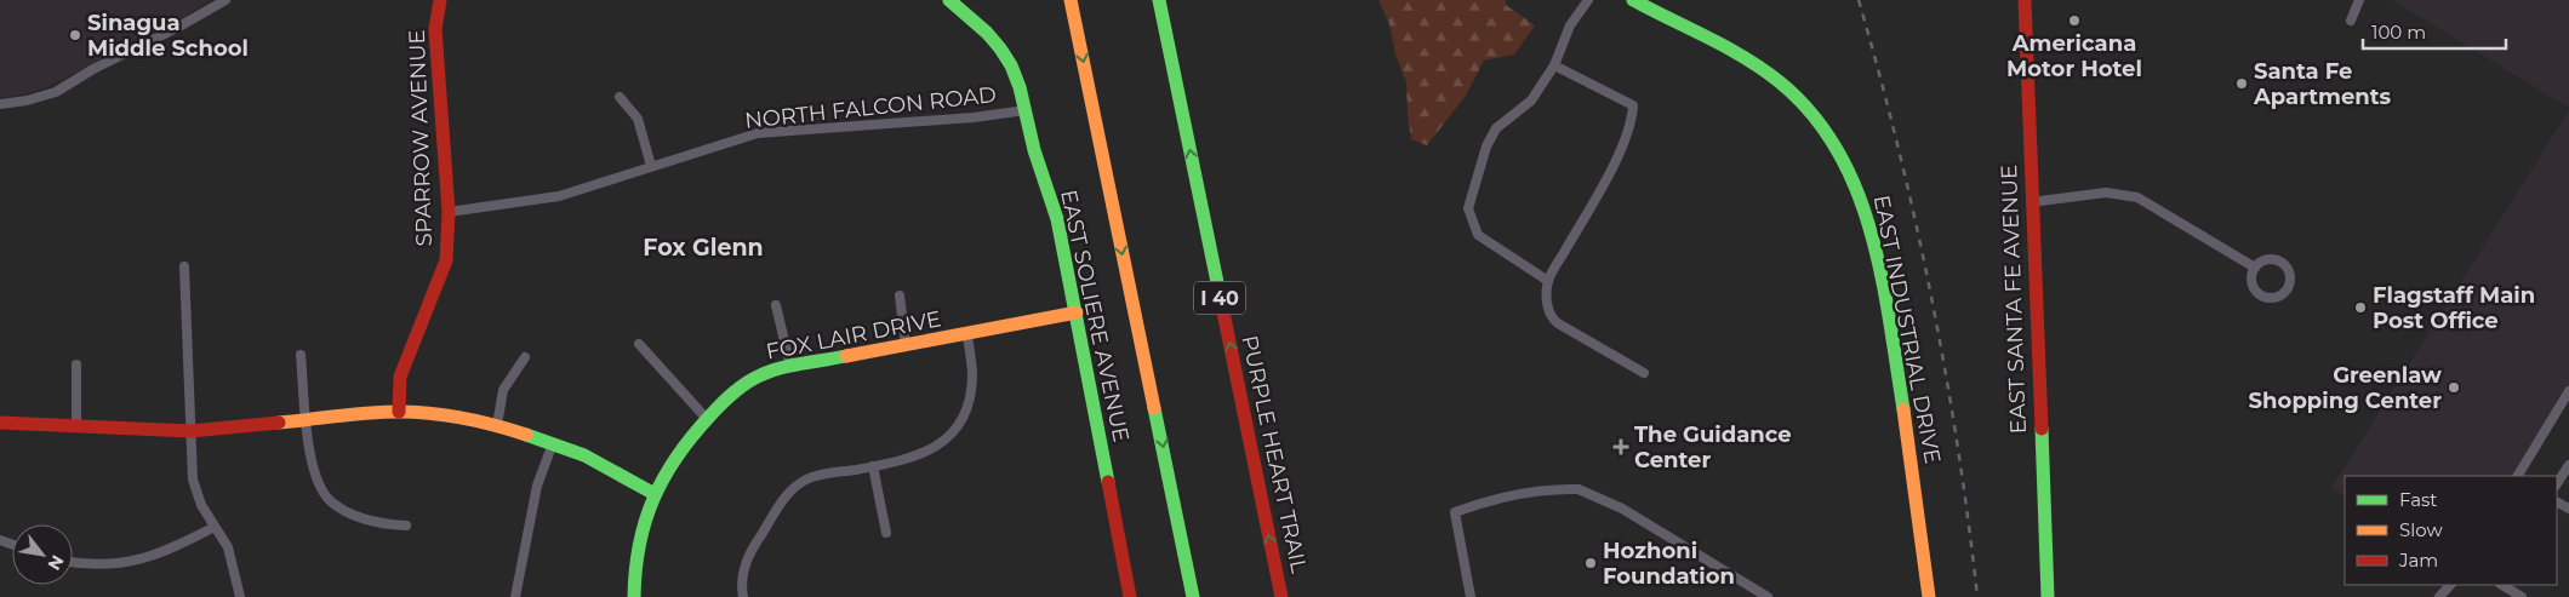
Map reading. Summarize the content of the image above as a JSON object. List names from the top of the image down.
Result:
{
  "streets": {
    "main road": [
      "SPARROW AVENUE",
      "I 40",
      "EAST SANTA FE AVENUE",
      "EAST SOLIERE AVENUE",
      "EAST INDUSTRIAL DRIVE",
      "FOX LAIR DRIVE",
      "PURPLE HEART TRAIL"
    ],
    "street": ["NORTH FALCON ROAD"]
  },
  "crossings": [
    ["NORTH FALCON ROAD", "SPARROW AVENUE"],
    ["NORTH FALCON ROAD", "EAST SOLIERE AVENUE"],
    ["EAST SOLIERE AVENUE", "FOX LAIR DRIVE"]
  ],
  "districts": ["Fox Glenn"],
  "places": {
    "other": [
      "Americana Motor Hotel",
      "Sinagua Middle School",
      "Santa Fe Apartments",
      "Flagstaff Main Post Office",
      "Greenlaw Shopping Center",
      "Hozhoni Foundation"
    ],
    "health": ["The Guidance Center"]
  },
  "legend": ["Fast", "Slow", "Jam"],
  "scale_bar": "100 m",
  "north": "bottom right"
}
